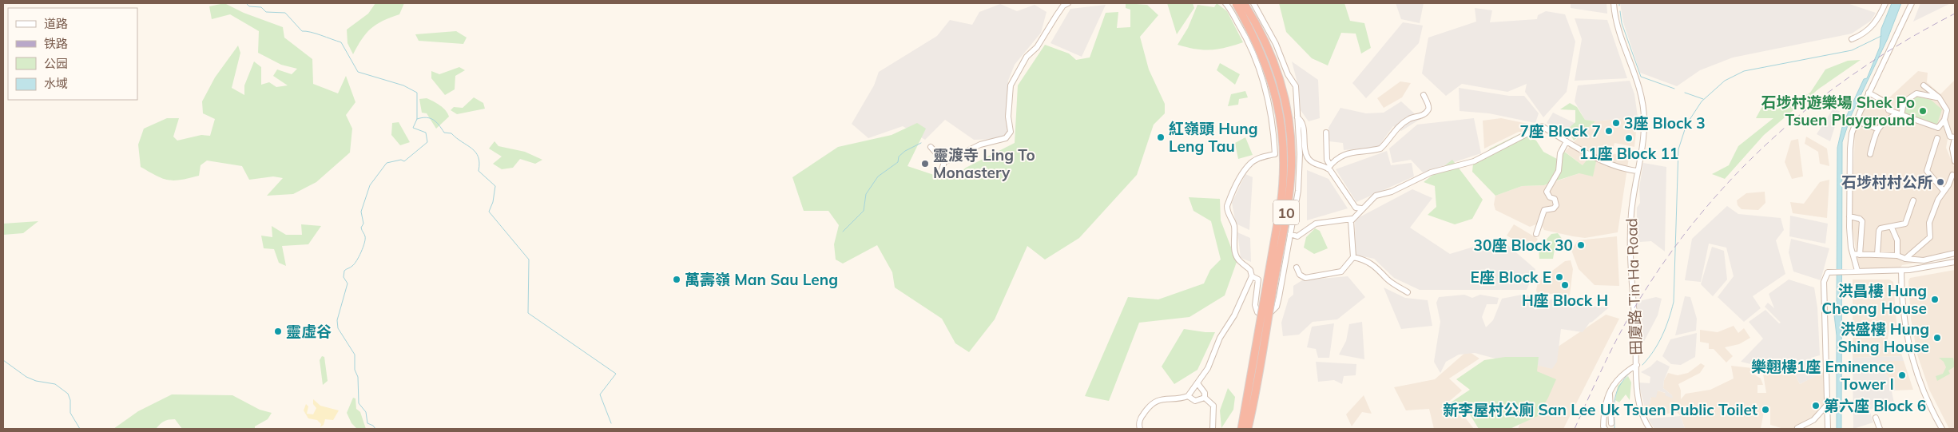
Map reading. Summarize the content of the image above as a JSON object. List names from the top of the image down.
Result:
{
  "streets": {
    "highway": ["10"],
    "street": ["田廈路 Tin Ha Road"]
  },
  "places": [
    "石埗村遊樂場 Shek Po Tsuen Playground",
    "3座 Block 3",
    "7座 Block 7",
    "紅嶺頭 Hung Leng Tau",
    "11座 Block 11",
    "靈渡寺 Ling To Monastery",
    "石埗村村公所",
    "30座 Block 30",
    "E座 Block E",
    "萬壽嶺 Man Sau Leng",
    "H座 Block H",
    "洪昌樓 Hung Cheong House",
    "靈虛谷",
    "洪盛樓 Hung Shing House",
    "樂翹樓1座 Eminence Tower I",
    "第六座 Block 6",
    "新李屋村公廁 San Lee Uk Tsuen Public Toilet"
  ],
  "legend": [
    "道路",
    "铁路",
    "公园",
    "水域"
  ]
}
